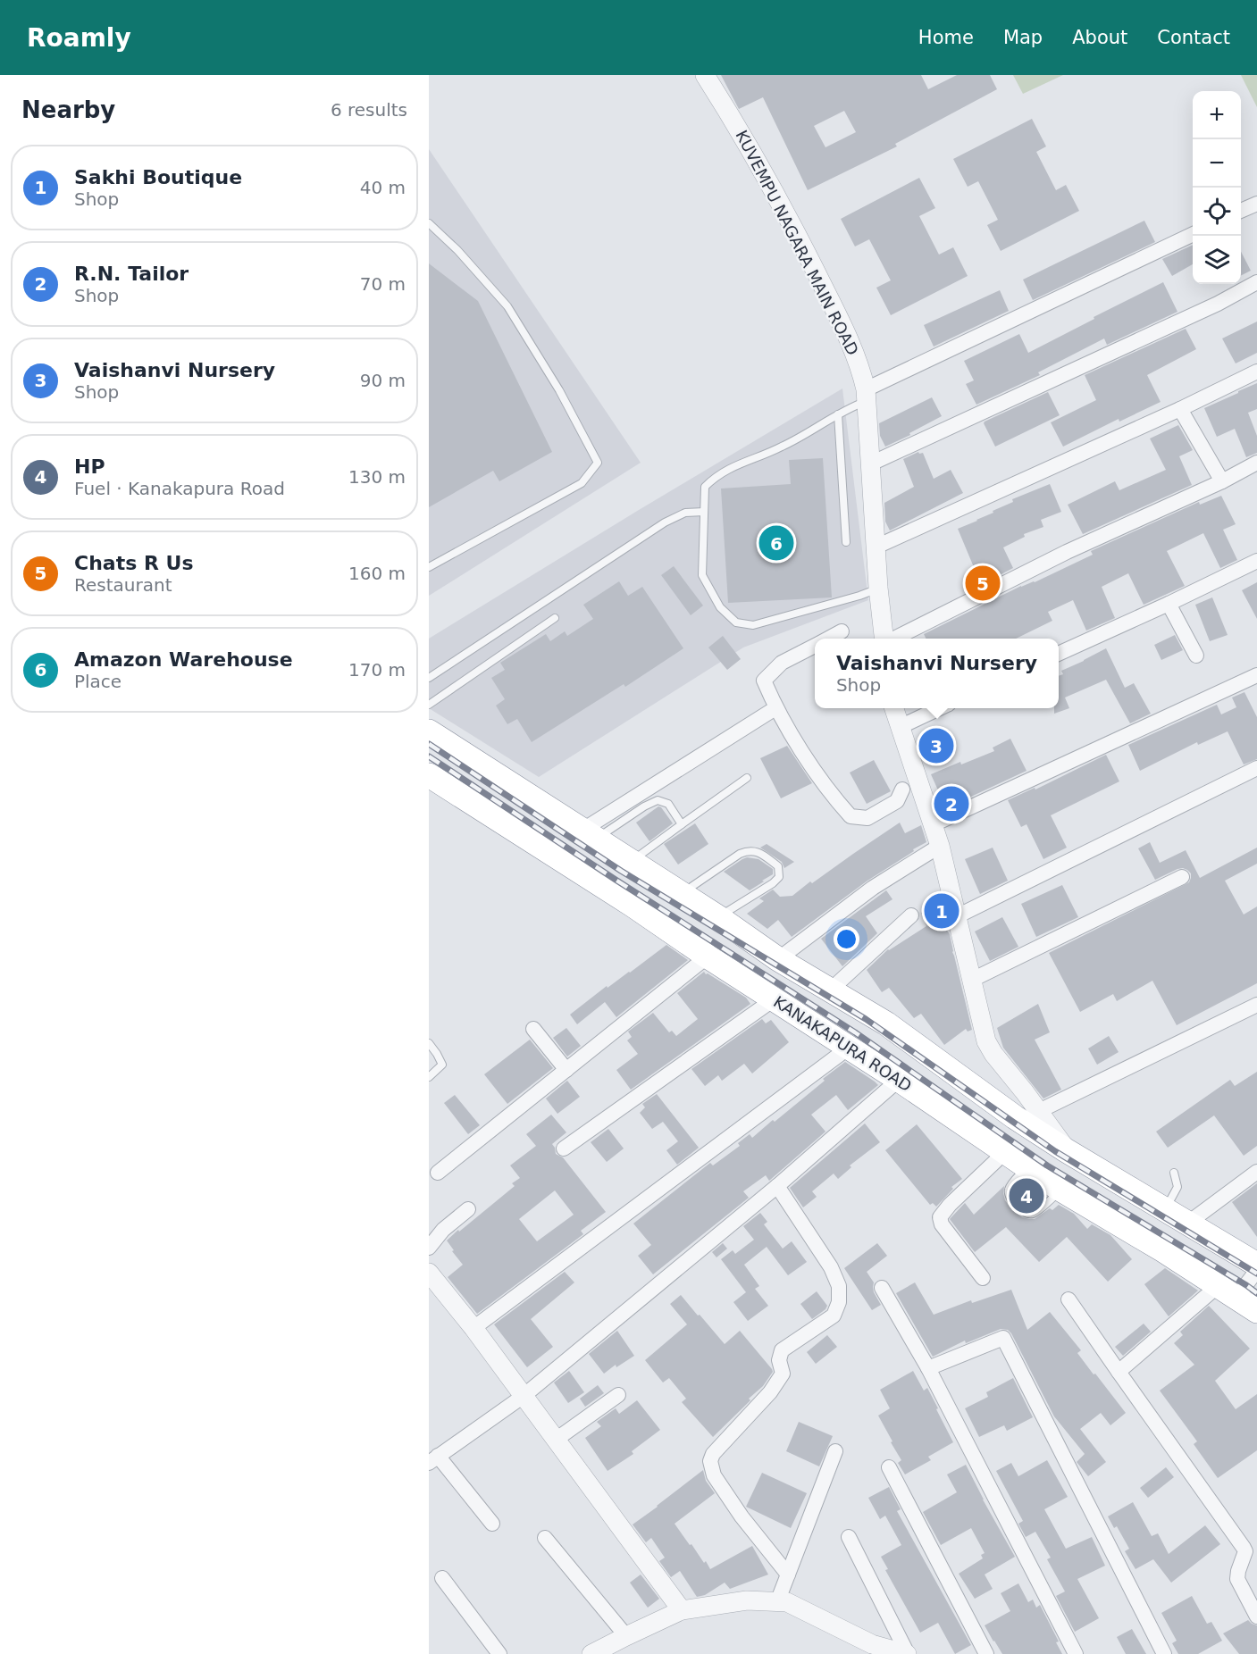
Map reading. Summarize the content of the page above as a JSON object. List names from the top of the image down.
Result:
{
  "streets": {
    "highway": ["KANAKAPURA ROAD"],
    "street": ["KUVEMPU NAGARA MAIN ROAD"]
  },
  "page": {
    "header": "Roamly",
    "nav": [
      "Home",
      "Map",
      "About",
      "Contact"
    ],
    "heading": ["Nearby", "6 results"],
    "map_buttons": ["+", "−"],
    "list": [
      {
        "mark": "1",
        "name": "Sakhi Boutique",
        "note": "Shop",
        "value": "40 m"
      },
      {
        "mark": "2",
        "name": "R.N. Tailor",
        "note": "Shop",
        "value": "70 m"
      },
      {
        "mark": "3",
        "name": "Vaishanvi Nursery",
        "note": "Shop",
        "value": "90 m"
      },
      {
        "mark": "4",
        "name": "HP",
        "note": "Fuel · Kanakapura Road",
        "value": "130 m"
      },
      {
        "mark": "5",
        "name": "Chats R Us",
        "note": "Restaurant",
        "value": "160 m"
      },
      {
        "mark": "6",
        "name": "Amazon Warehouse",
        "note": "Place",
        "value": "170 m"
      }
    ],
    "pins": [
      "6",
      "5",
      "3",
      "2",
      "1",
      "4"
    ],
    "popup": ["Vaishanvi Nursery", "Shop"]
  }
}
